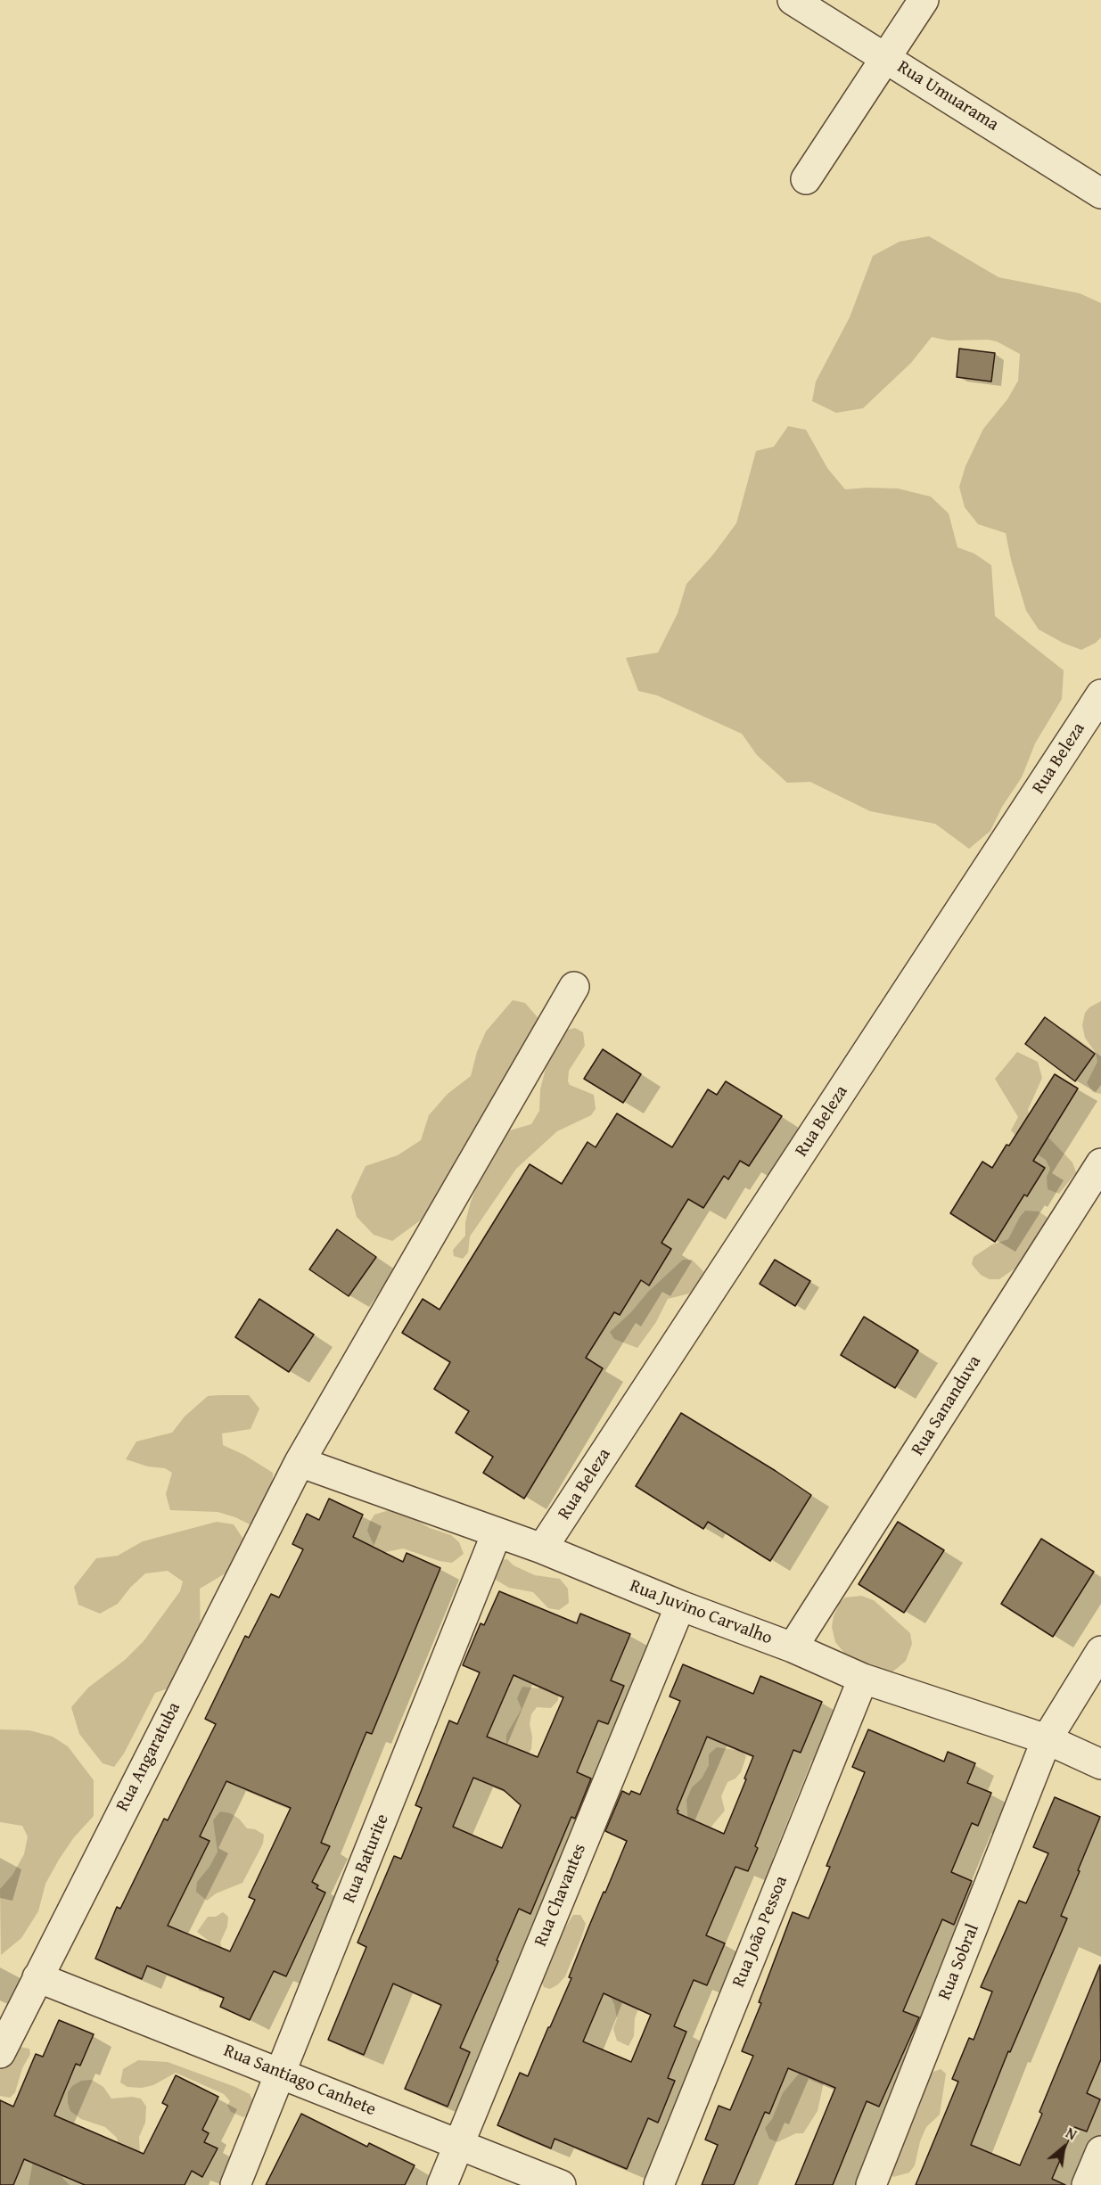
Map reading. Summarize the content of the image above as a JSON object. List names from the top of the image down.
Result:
{
  "streets": {
    "street": [
      "Rua Umuarama",
      "Rua Beleza",
      "Rua Sananduva",
      "Rua Juvino Carvalho",
      "Rua Angaratuba",
      "Rua Baturite",
      "Rua Chavantes",
      "Rua João Pessoa",
      "Rua Sobral",
      "Rua Santiago Canhete"
    ]
  },
  "crossings": [
    ["Rua Beleza", "Rua Juvino Carvalho"],
    ["Rua Sananduva", "Rua Juvino Carvalho"],
    ["Rua Juvino Carvalho", "Rua Angaratuba"],
    ["Rua Juvino Carvalho", "Rua Baturite"],
    ["Rua Juvino Carvalho", "Rua Chavantes"],
    ["Rua Juvino Carvalho", "Rua João Pessoa"],
    ["Rua Juvino Carvalho", "Rua Sobral"],
    ["Rua Angaratuba", "Rua Santiago Canhete"],
    ["Rua Baturite", "Rua Santiago Canhete"],
    ["Rua Chavantes", "Rua Santiago Canhete"]
  ],
  "north": "top right"
}
